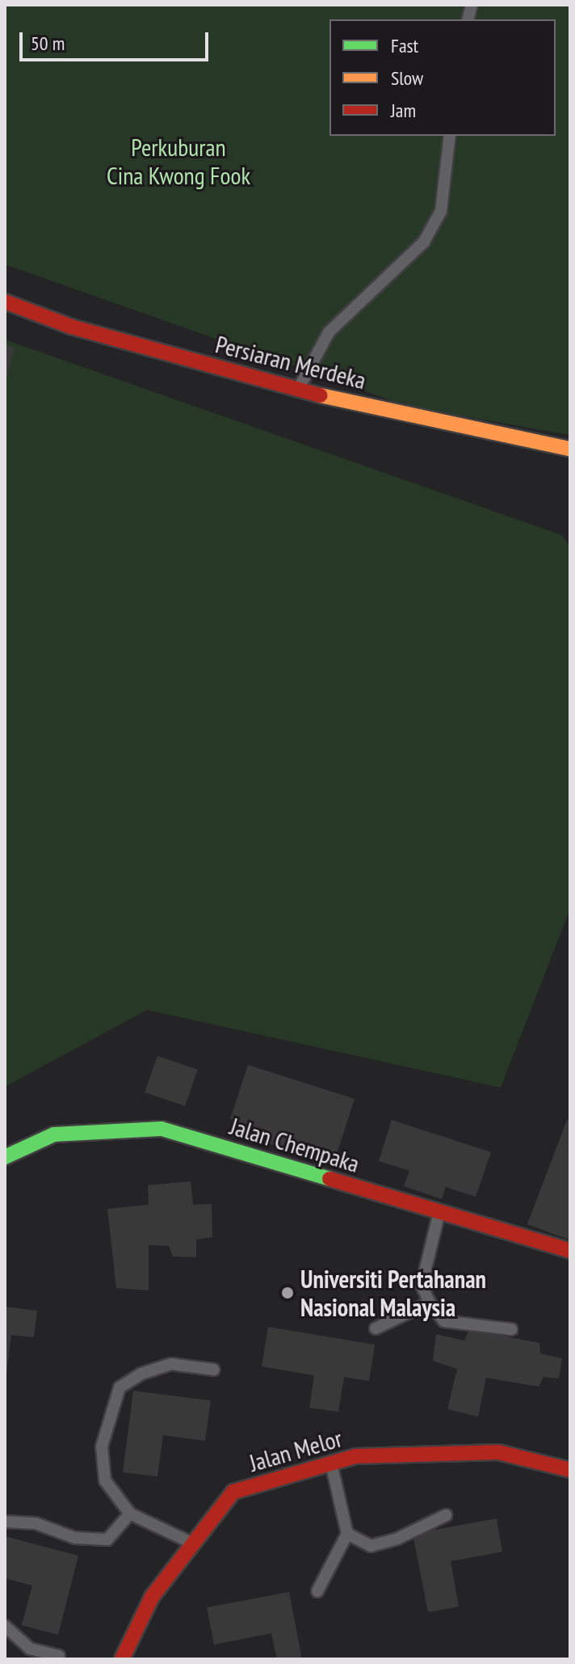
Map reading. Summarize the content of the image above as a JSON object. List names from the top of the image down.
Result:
{
  "streets": {
    "street": ["Persiaran Merdeka", "Jalan Chempaka", "Jalan Melor"]
  },
  "parks": ["Perkuburan Cina Kwong Fook"],
  "places": ["Universiti Pertahanan Nasional Malaysia"],
  "legend": ["Fast", "Slow", "Jam"],
  "scale_bar": "50 m"
}
